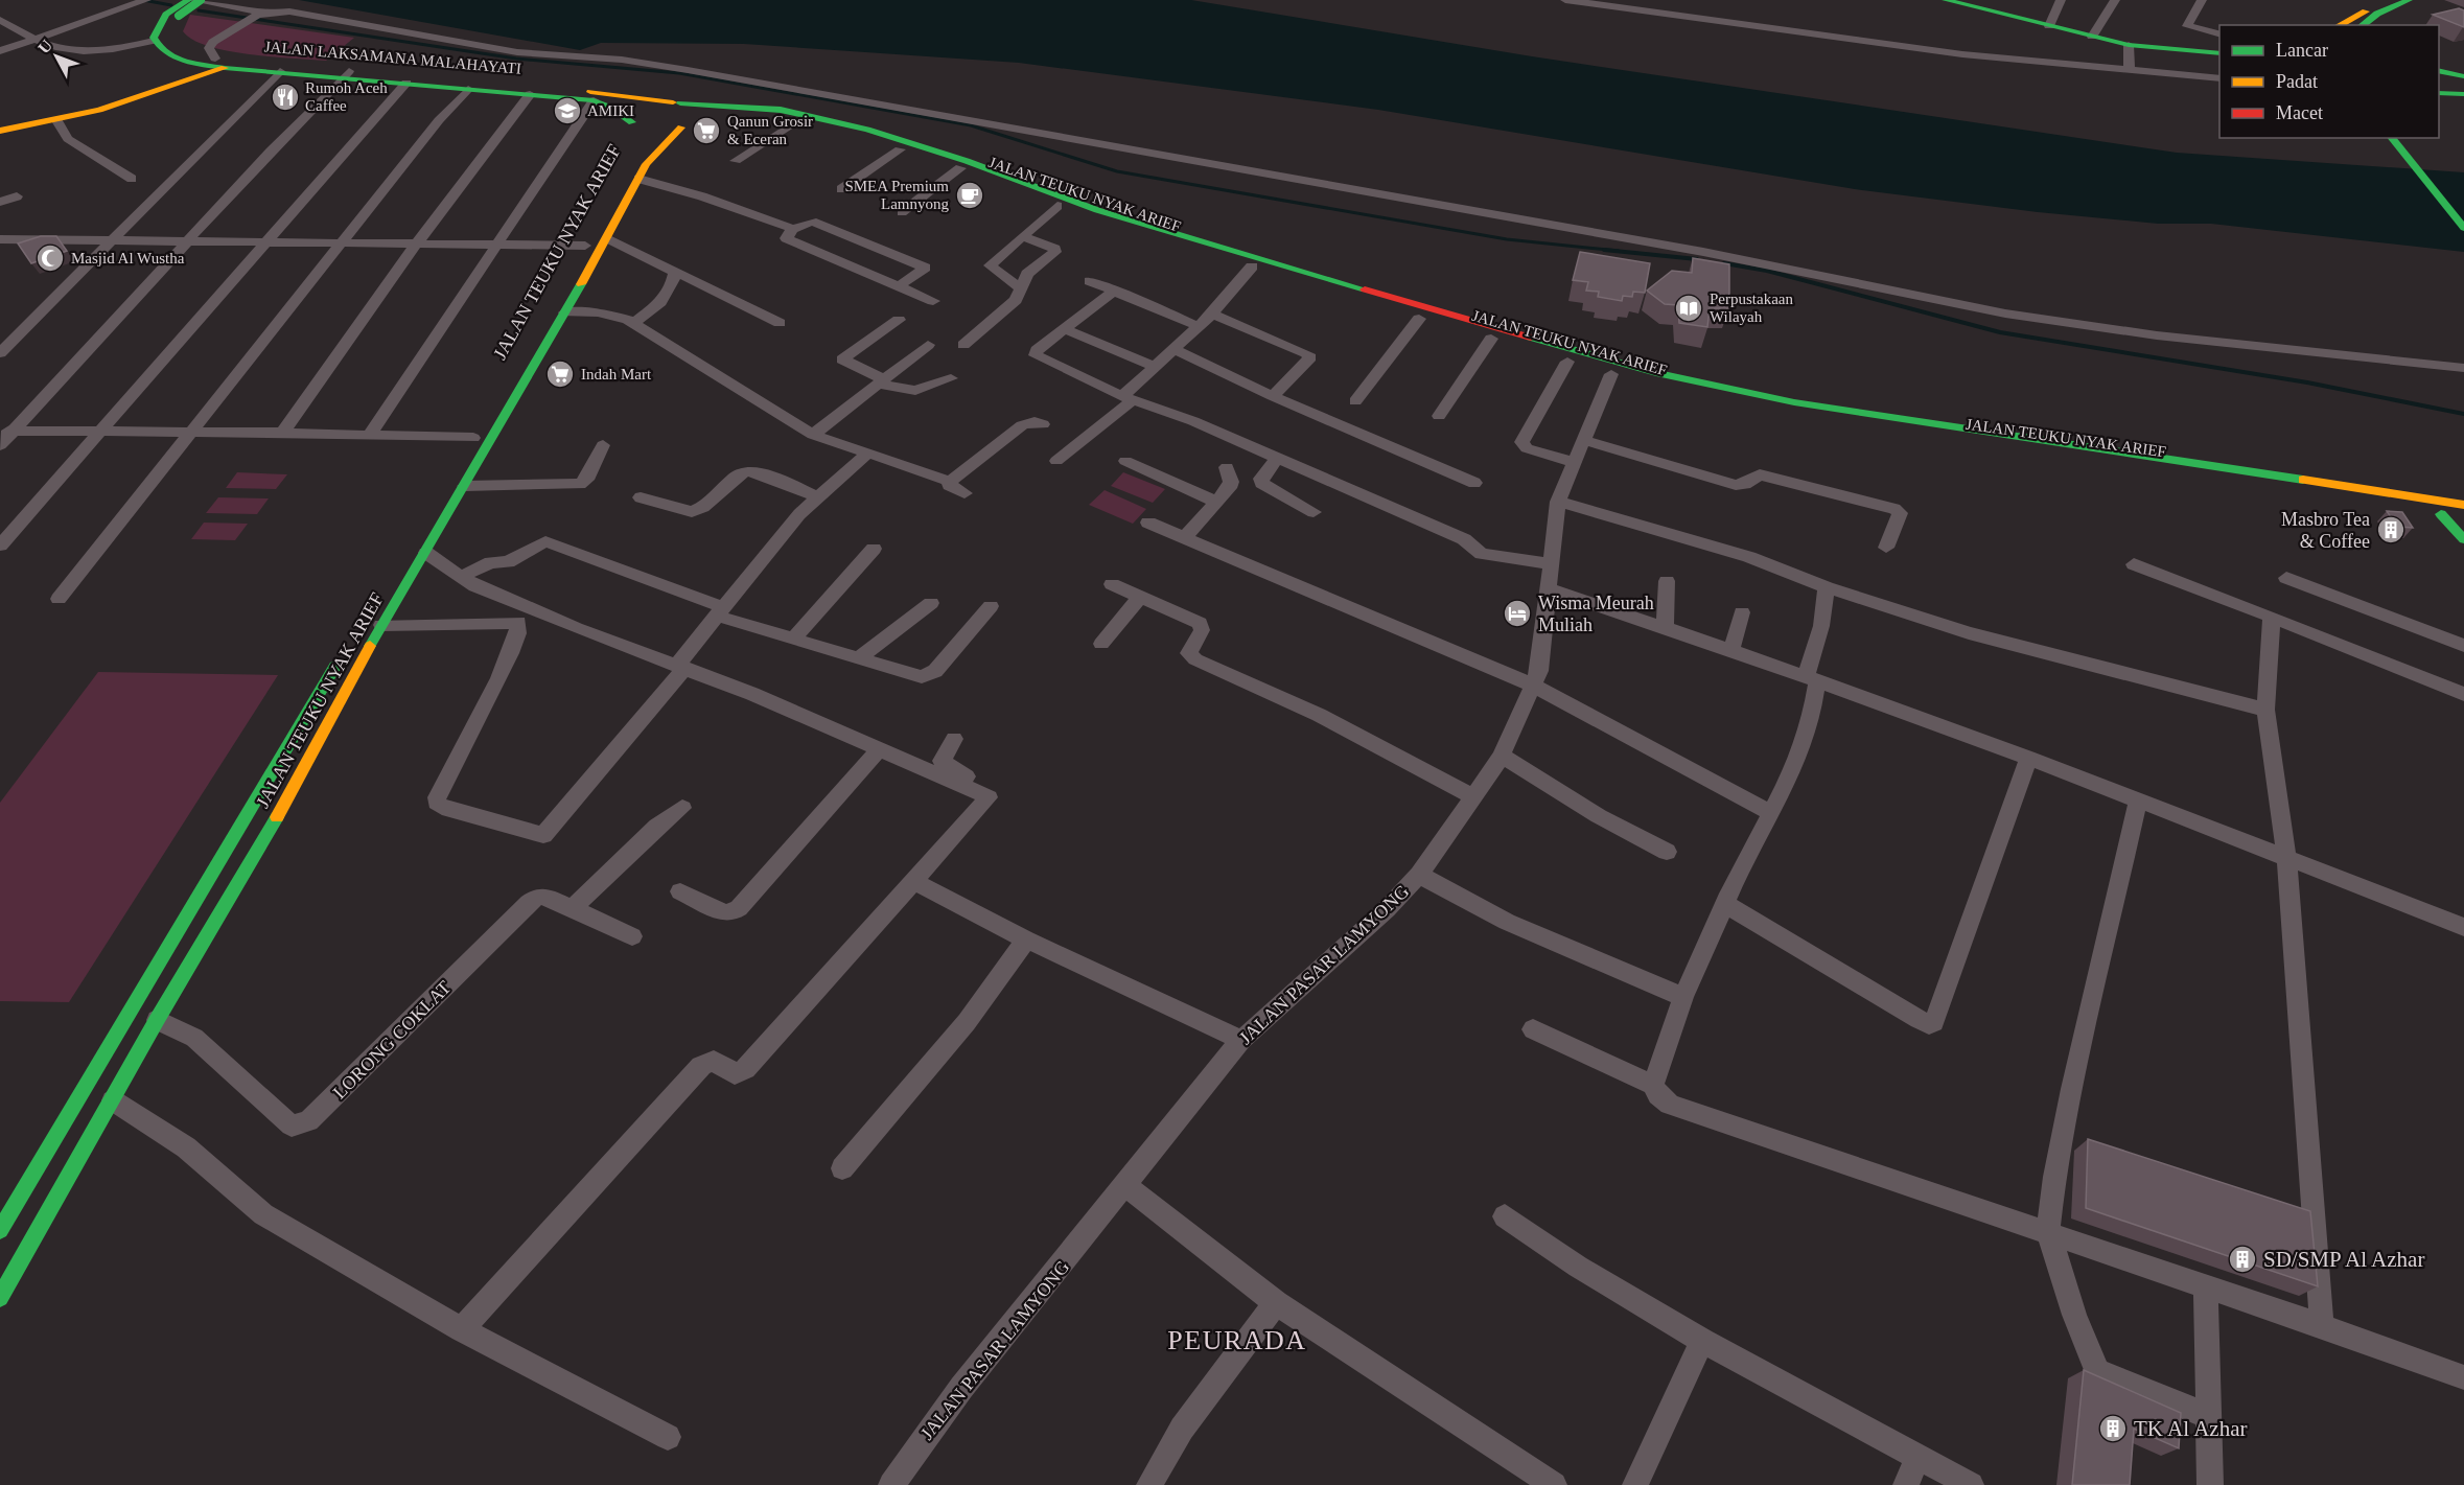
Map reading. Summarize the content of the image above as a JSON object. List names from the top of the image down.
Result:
{
  "streets": {
    "main road": ["JALAN LAKSAMANA MALAHAYATI", "JALAN TEUKU NYAK ARIEF"],
    "street": ["JALAN PASAR LAMYONG", "LORONG COKLAT"]
  },
  "crossings": [
    ["JALAN LAKSAMANA MALAHAYATI", "JALAN TEUKU NYAK ARIEF"],
    ["JALAN TEUKU NYAK ARIEF", "JALAN PASAR LAMYONG"],
    ["JALAN TEUKU NYAK ARIEF", "LORONG COKLAT"]
  ],
  "districts": ["PEURADA"],
  "places": {
    "restaurant": ["Rumoh Aceh Caffee"],
    "school or university": ["AMIKI"],
    "supermarket": ["Qanun Grosir & Eceran", "Indah Mart"],
    "cafe": ["SMEA Premium Lamnyong"],
    "mosque": ["Masjid Al Wustha"],
    "library": ["Perpustakaan Wilayah"],
    "building": ["Masbro Tea & Coffee", "SD/SMP Al Azhar", "TK Al Azhar"],
    "hotel": ["Wisma Meurah Muliah"]
  },
  "legend": ["Lancar", "Padat", "Macet"],
  "north": "top left"
}
